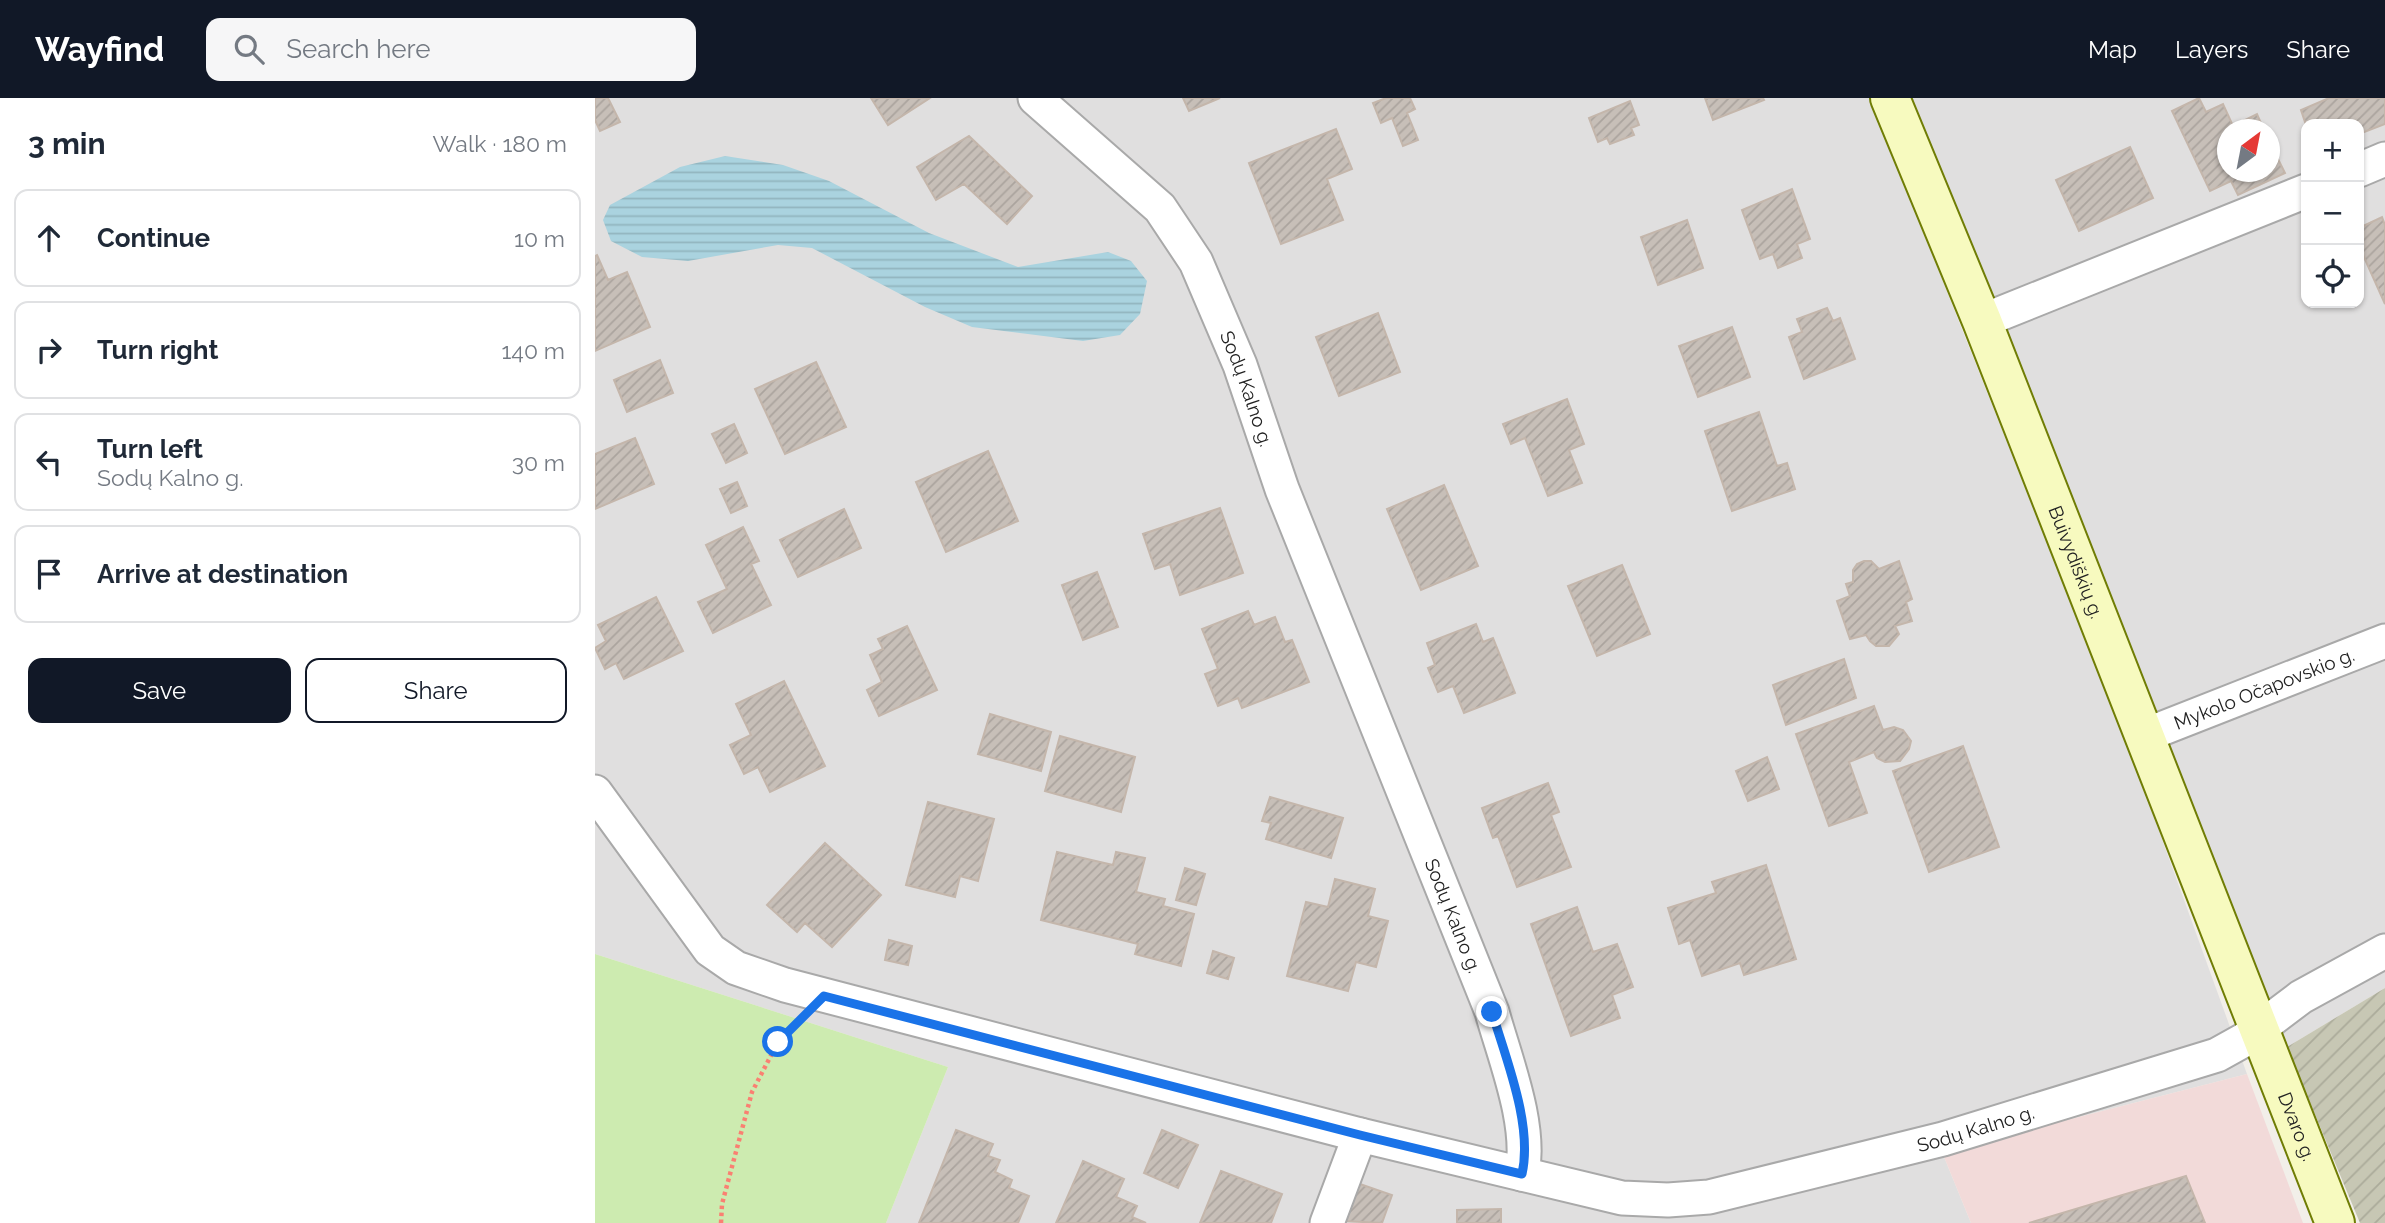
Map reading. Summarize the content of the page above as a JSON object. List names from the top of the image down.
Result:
{
  "streets": {
    "main road": ["Buivydiškių g.", "Dvaro g."],
    "street": ["Sodų Kalno g.", "Mykolo Očapovskio g."]
  },
  "crossings": [
    ["Sodų Kalno g.", "Buivydiškių g."],
    ["Sodų Kalno g.", "Dvaro g."],
    ["Buivydiškių g.", "Mykolo Očapovskio g."],
    ["Buivydiškių g.", "Dvaro g."]
  ],
  "north": "top right",
  "page": {
    "header": "Wayfind",
    "search": "Search here",
    "nav": ["Map", "Layers", "Share"],
    "heading": ["3 min", "Walk · 180 m"],
    "map_buttons": ["+", "−"],
    "list": [
      ["Continue", "10 m"],
      ["Turn right", "140 m"],
      ["Turn left", "Sodų Kalno g.", "30 m"],
      "Arrive at destination"
    ],
    "buttons": ["Save", "Share"]
  }
}
